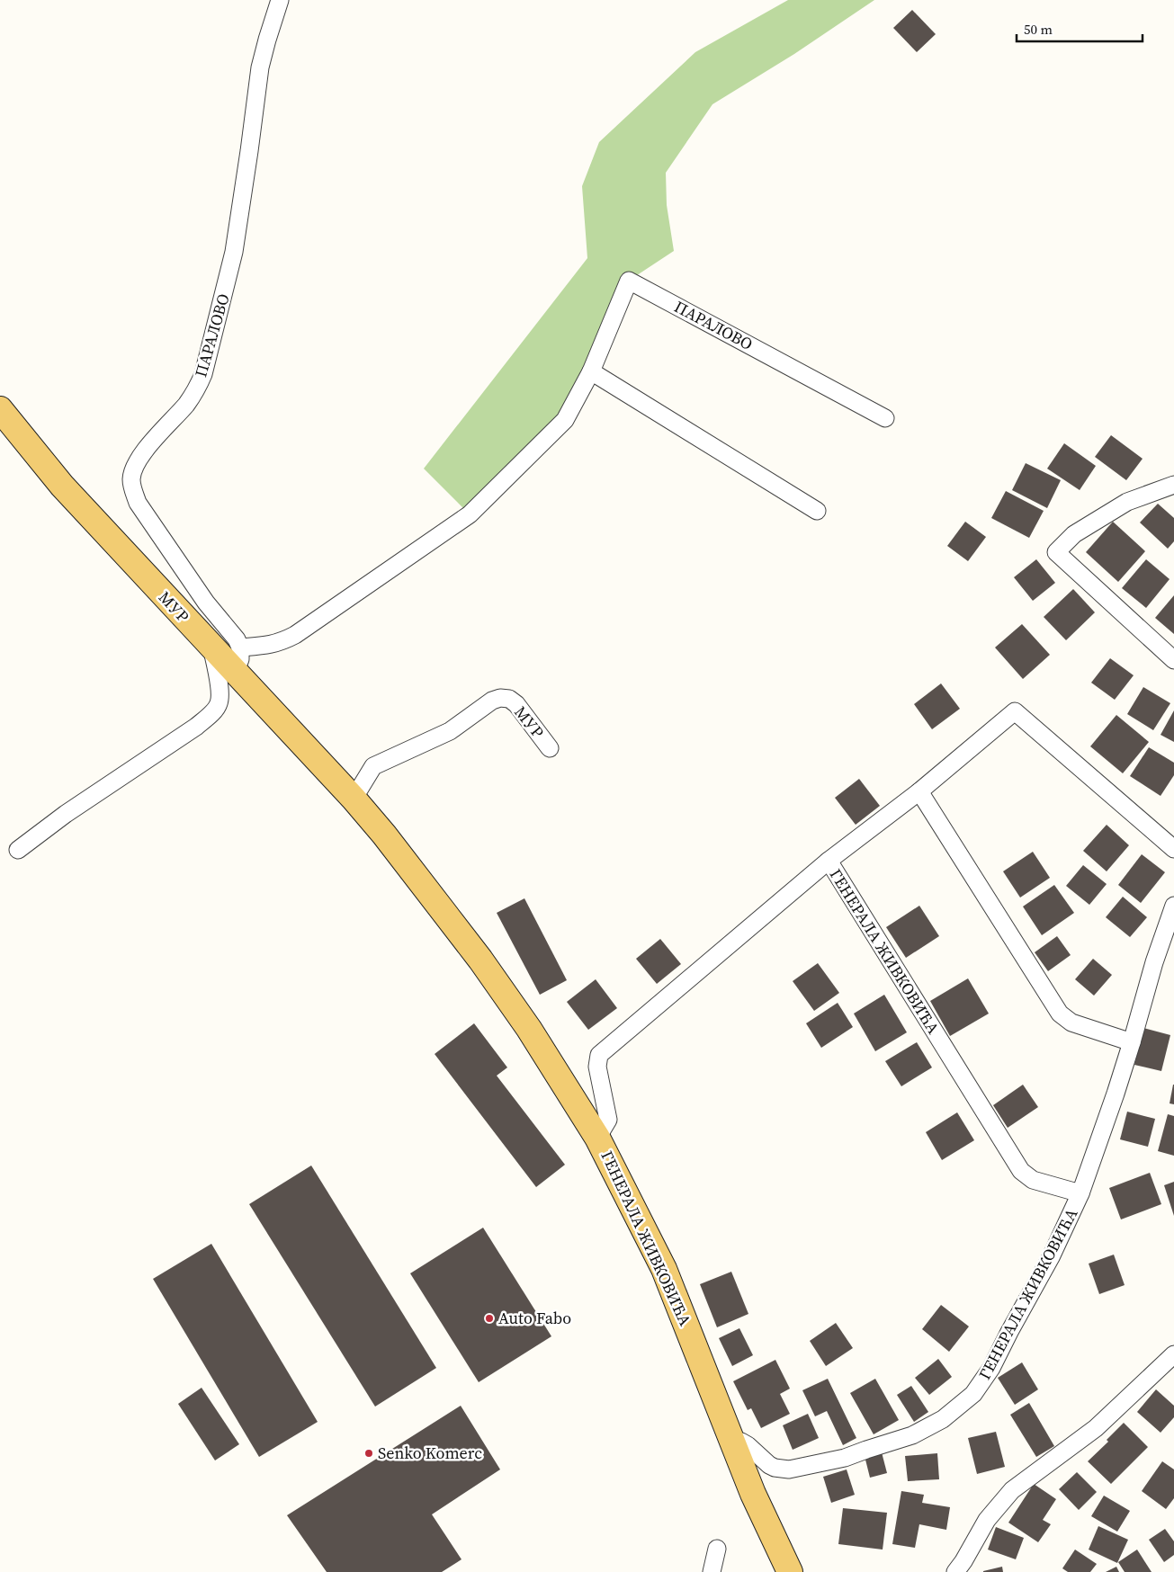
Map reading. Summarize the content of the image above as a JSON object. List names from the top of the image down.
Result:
{
  "streets": {
    "main road": ["МУР", "ГЕНЕРАЛА ЖИВКОВИЋА"],
    "street": ["ПАРАЛОВО"]
  },
  "crossings": [
    ["МУР", "ГЕНЕРАЛА ЖИВКОВИЋА"]
  ],
  "places": ["Auto Fabo", "Senko Komerc"],
  "scale_bar": "50 m"
}
